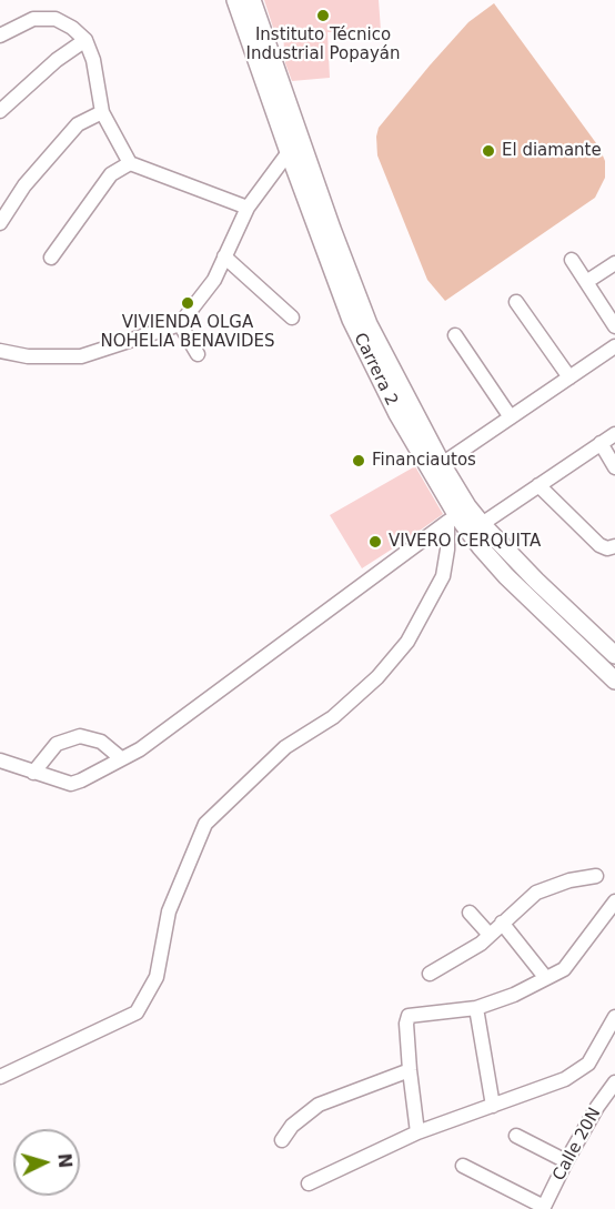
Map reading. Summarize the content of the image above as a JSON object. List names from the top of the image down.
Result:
{
  "streets": {
    "main road": ["Carrera 2"],
    "street": ["Calle 20N"]
  },
  "places": [
    "Instituto Técnico Industrial Popayán",
    "El diamante",
    "VIVIENDA OLGA NOHELIA BENAVIDES",
    "Financiautos",
    "VIVERO CERQUITA"
  ],
  "north": "right"
}
